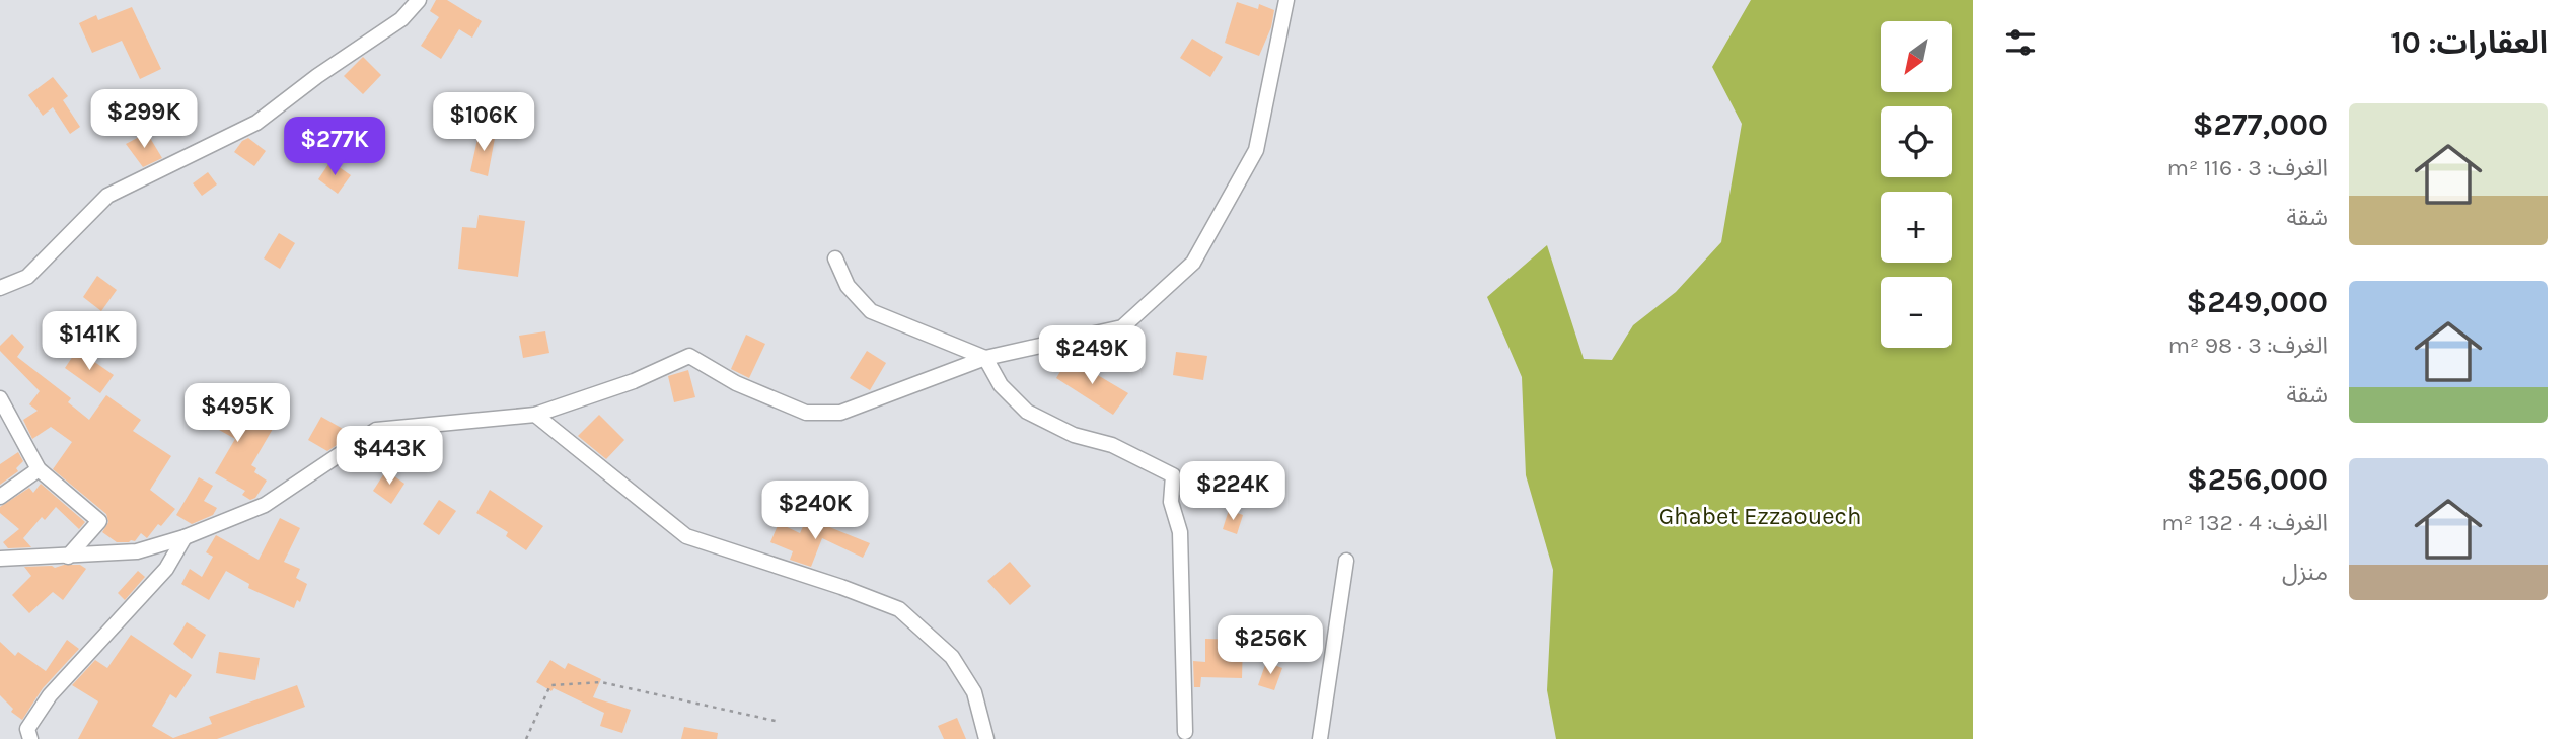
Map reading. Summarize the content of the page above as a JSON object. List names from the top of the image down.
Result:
{
  "parks": ["Ghabet Ezzaouech"],
  "north": "bottom left",
  "page": {
    "heading": "العقارات: 10",
    "map_buttons": ["+", "−"],
    "list": [
      {
        "name": "$277,000",
        "note": "الغرف: 3 · 116 m² · شقة"
      },
      {
        "name": "$249,000",
        "note": "الغرف: 3 · 98 m² · شقة"
      },
      {
        "name": "$256,000",
        "note": "الغرف: 4 · 132 m² · منزل"
      }
    ],
    "price": [
      "$299K",
      "$106K",
      "$277K",
      "$141K",
      "$249K",
      "$495K",
      "$443K",
      "$224K",
      "$240K",
      "$256K"
    ]
  }
}
